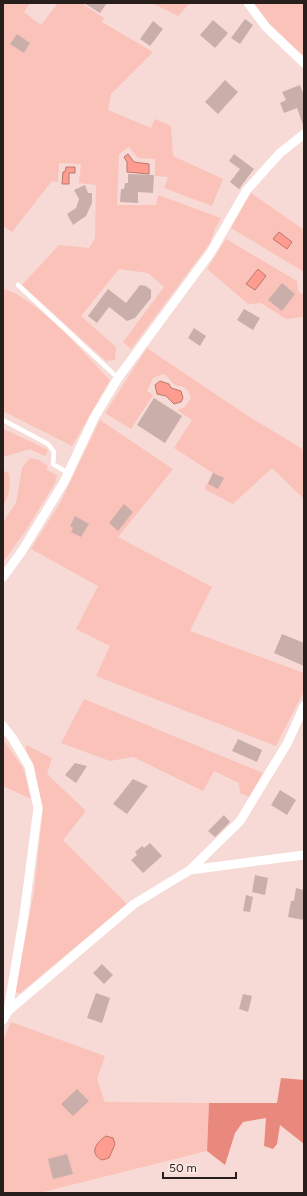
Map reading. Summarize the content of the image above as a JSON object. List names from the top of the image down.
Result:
{
  "scale_bar": "50 m"
}
